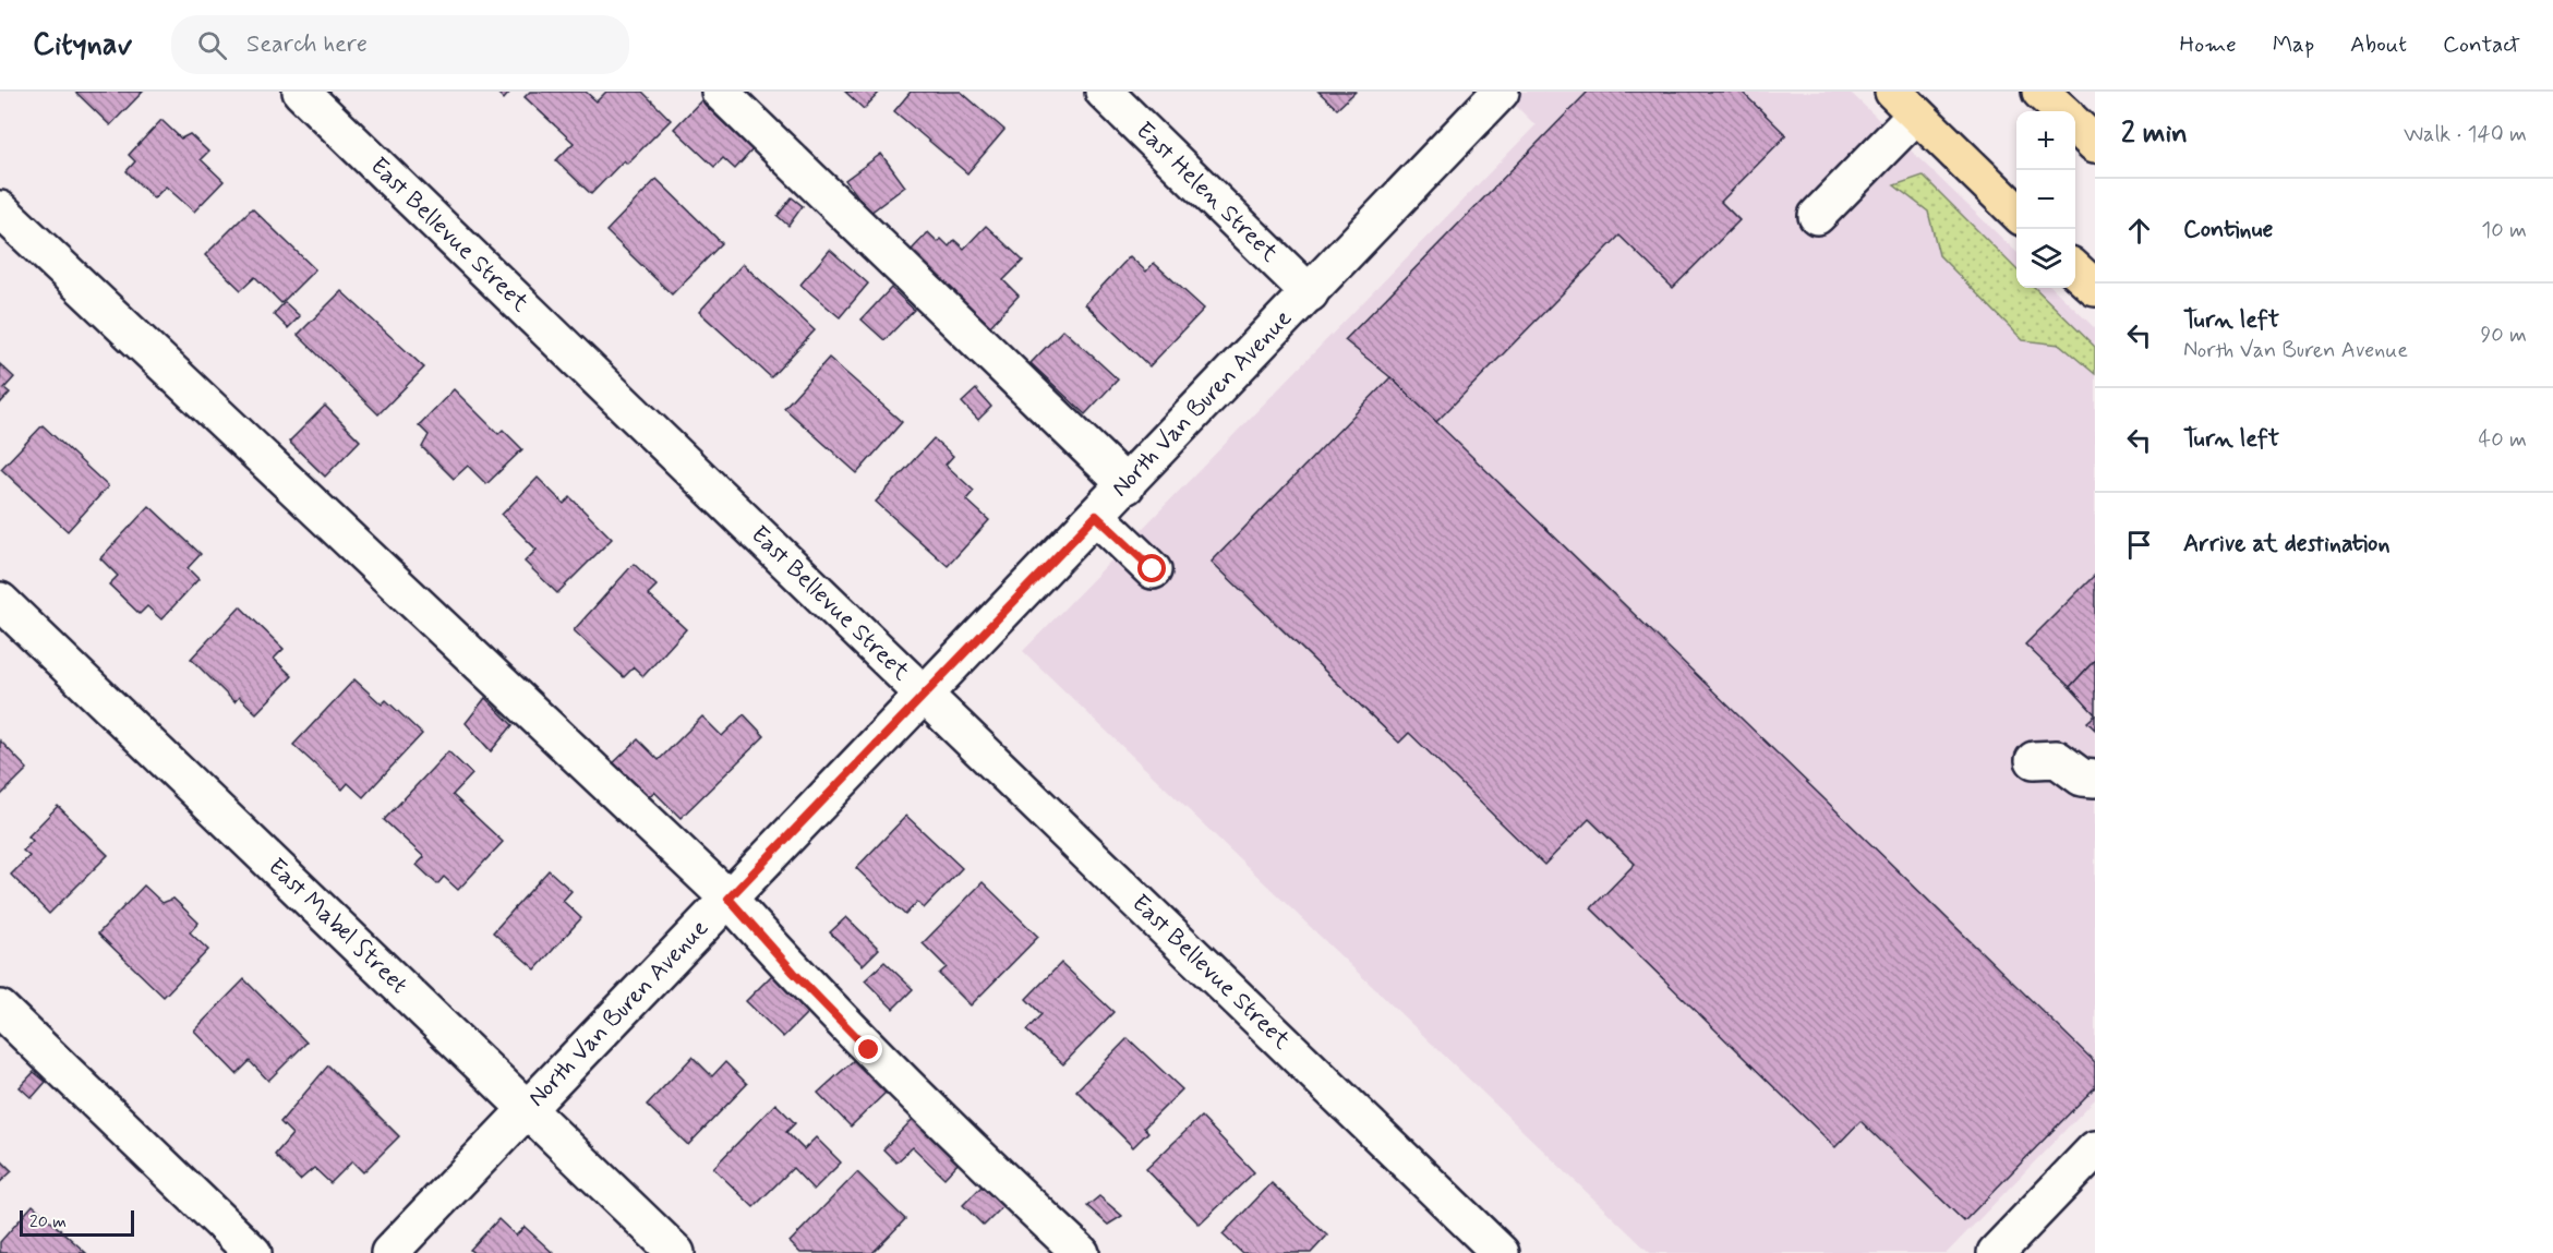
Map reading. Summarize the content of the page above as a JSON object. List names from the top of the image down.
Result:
{
  "streets": {
    "street": [
      "East Helen Street",
      "East Bellevue Street",
      "North Van Buren Avenue",
      "East Mabel Street"
    ]
  },
  "crossings": [
    ["East Helen Street", "North Van Buren Avenue"],
    ["East Bellevue Street", "North Van Buren Avenue"],
    ["North Van Buren Avenue", "East Mabel Street"]
  ],
  "scale_bar": "20 m",
  "page": {
    "header": "Citynav",
    "search": "Search here",
    "nav": [
      "Home",
      "Map",
      "About",
      "Contact"
    ],
    "heading": ["2 min", "Walk · 140 m"],
    "map_buttons": ["+", "−"],
    "list": [
      ["Continue", "10 m"],
      ["Turn left", "North Van Buren Avenue", "90 m"],
      ["Turn left", "40 m"],
      "Arrive at destination"
    ],
    "scale": "20 m"
  }
}
